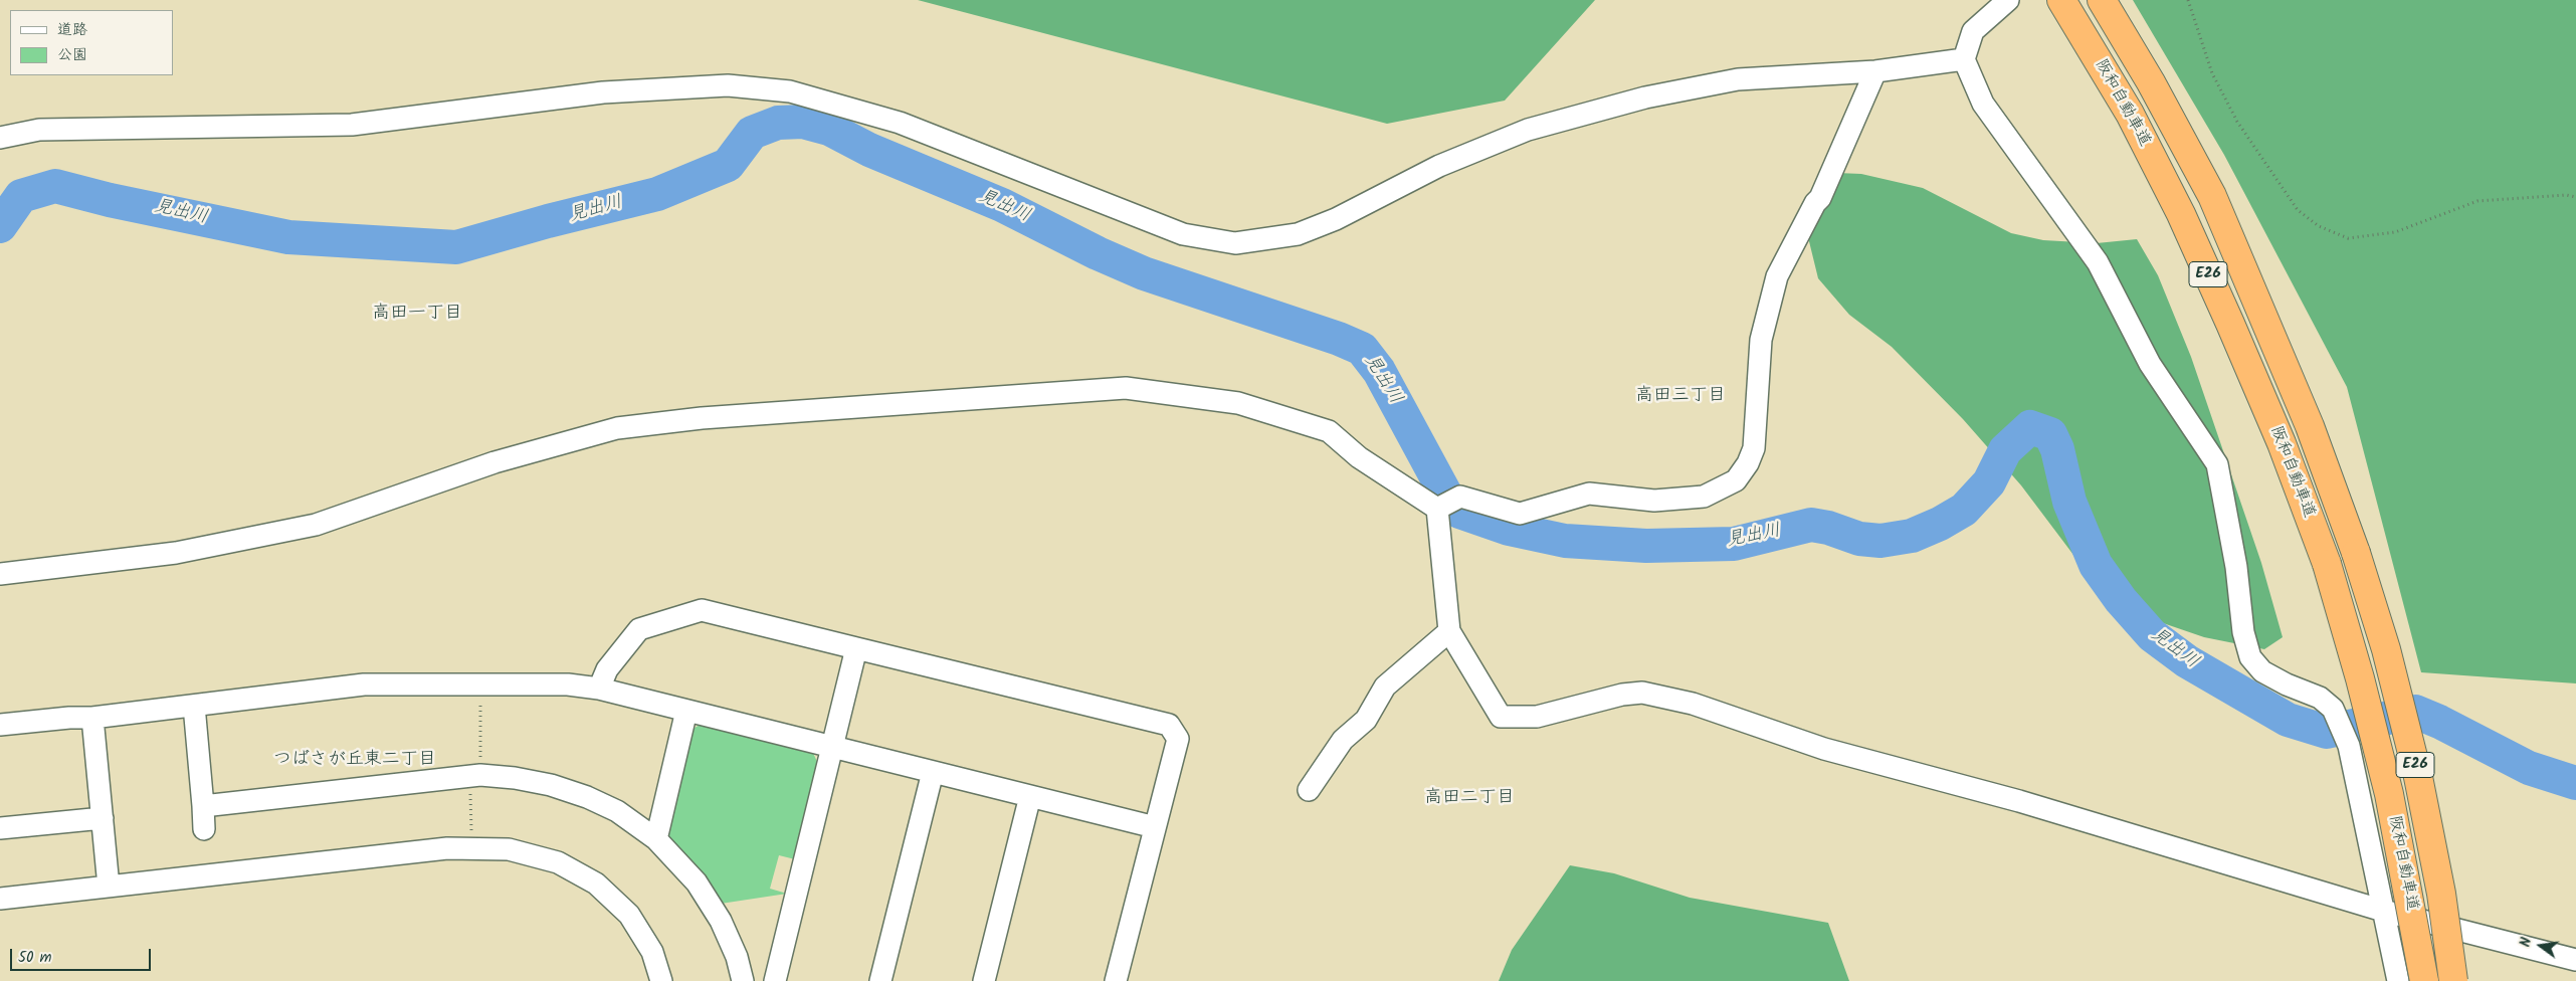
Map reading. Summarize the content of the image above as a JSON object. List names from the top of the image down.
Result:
{
  "streets": {
    "highway": ["阪和自動車道", "E26"]
  },
  "districts": [
    "高田一丁目",
    "高田三丁目",
    "つばさが丘東二丁目",
    "高田二丁目"
  ],
  "water": ["見出川"],
  "legend": ["道路", "公園"],
  "scale_bar": "50 m",
  "north": "left"
}
